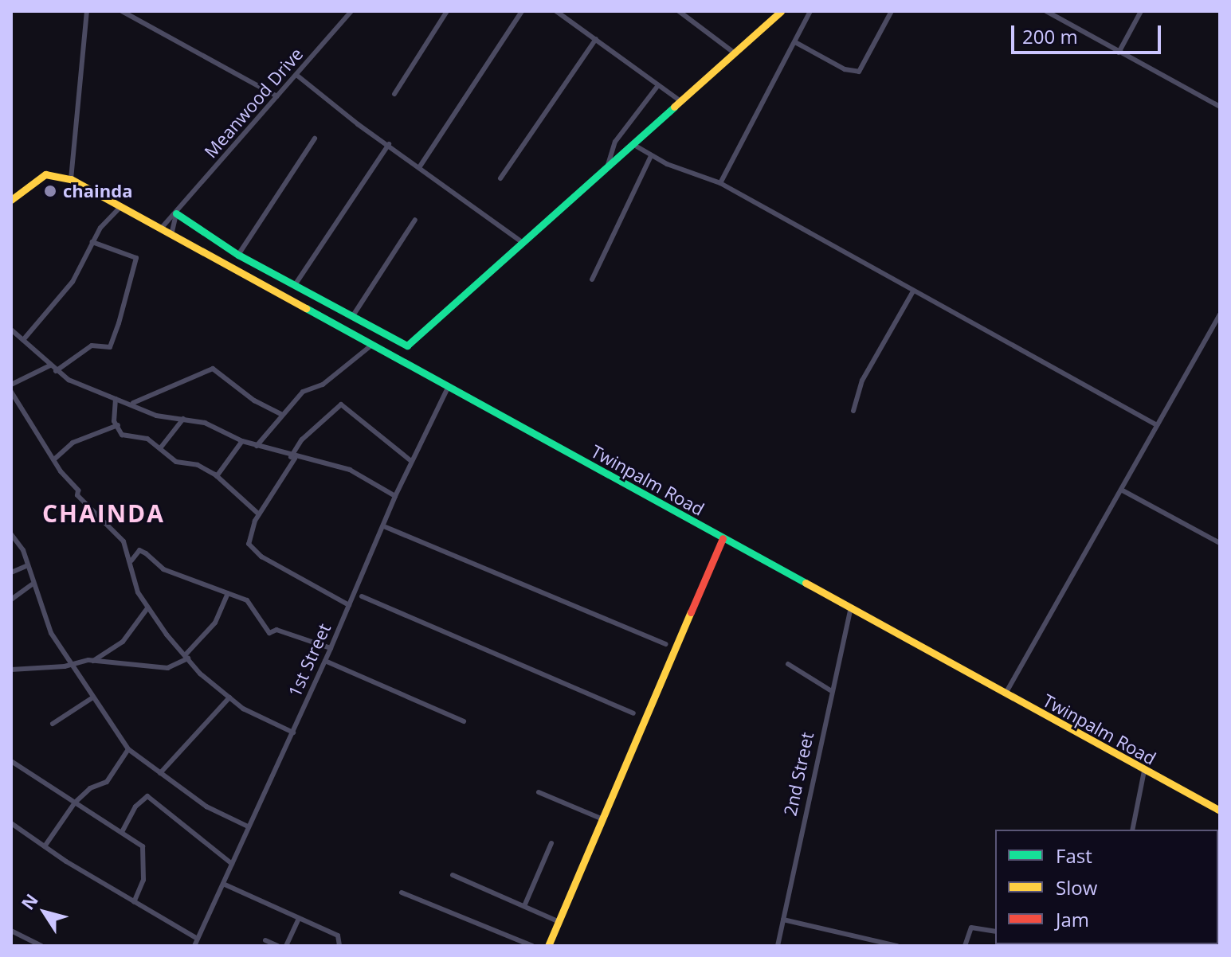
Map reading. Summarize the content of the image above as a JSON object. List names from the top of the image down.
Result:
{
  "streets": {
    "main road": ["Twinpalm Road"],
    "street": ["Meanwood Drive", "1st Street", "2nd Street"]
  },
  "crossings": [
    ["Meanwood Drive", "Twinpalm Road"],
    ["Twinpalm Road", "1st Street"],
    ["Twinpalm Road", "2nd Street"]
  ],
  "districts": ["CHAINDA"],
  "places": ["chainda"],
  "legend": ["Fast", "Slow", "Jam"],
  "scale_bar": "200 m",
  "north": "top left"
}
